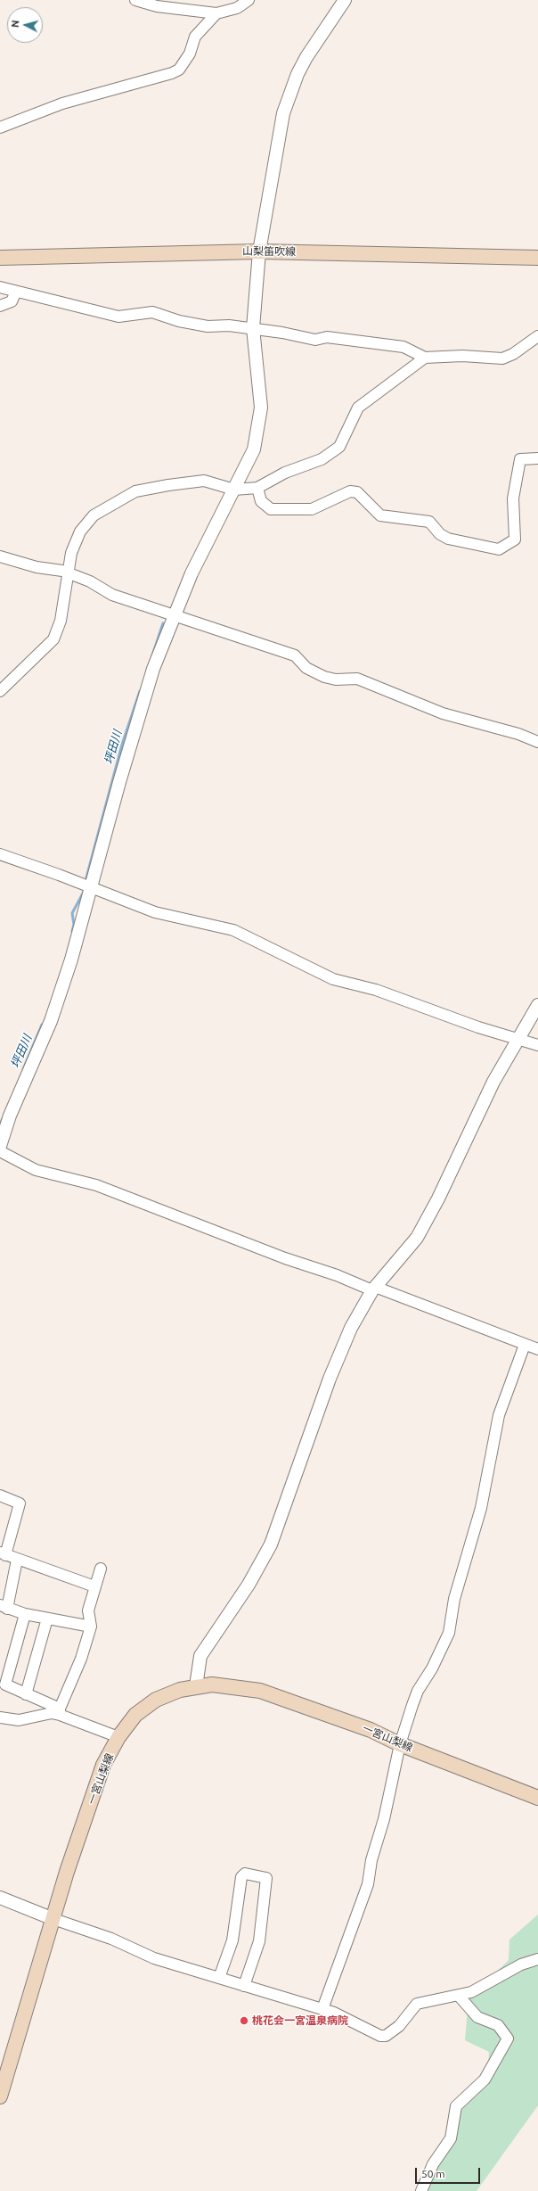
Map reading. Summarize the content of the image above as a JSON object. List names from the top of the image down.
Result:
{
  "streets": {
    "main road": ["山梨笛吹線", "一宮山梨線"]
  },
  "water": ["坪田川"],
  "places": ["桃花会一宮温泉病院"],
  "scale_bar": "50 m",
  "north": "left"
}
